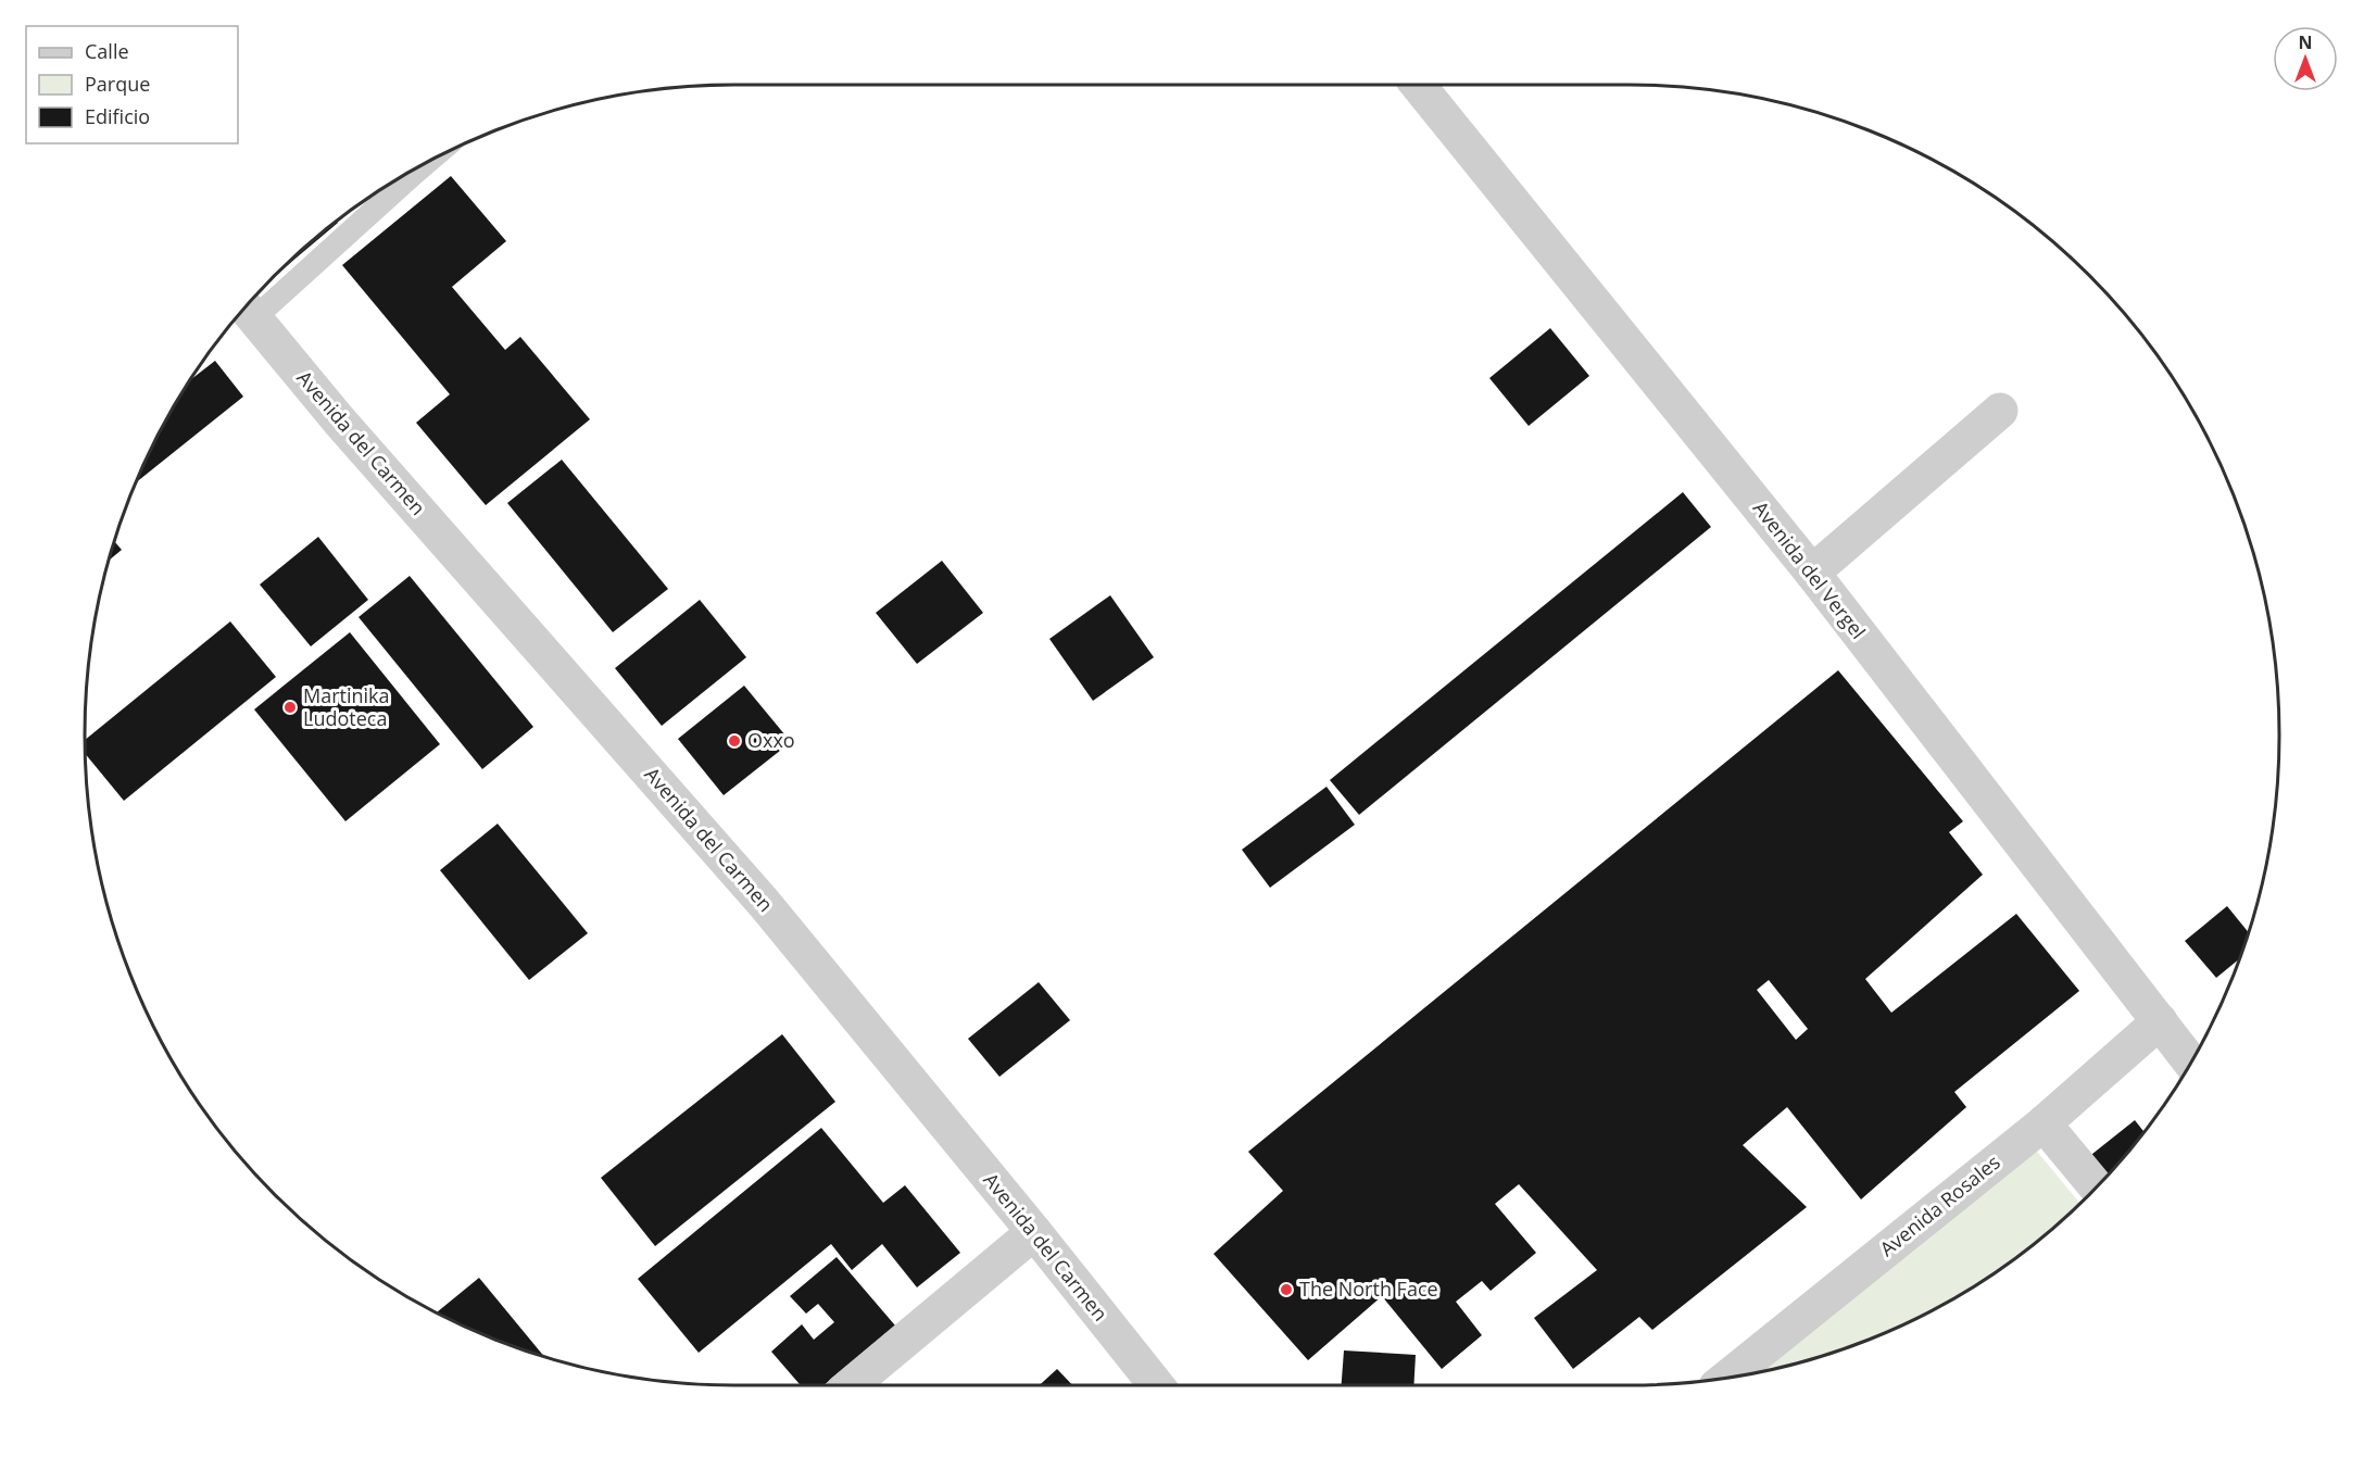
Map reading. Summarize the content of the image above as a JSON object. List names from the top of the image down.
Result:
{
  "streets": {
    "street": ["Avenida del Carmen", "Avenida del Vergel", "Avenida Rosales"]
  },
  "crossings": [
    ["Avenida del Vergel", "Avenida Rosales"]
  ],
  "places": ["Martinika Ludoteca", "Oxxo", "The North Face"],
  "legend": ["Calle", "Parque", "Edificio"],
  "north": "top"
}
